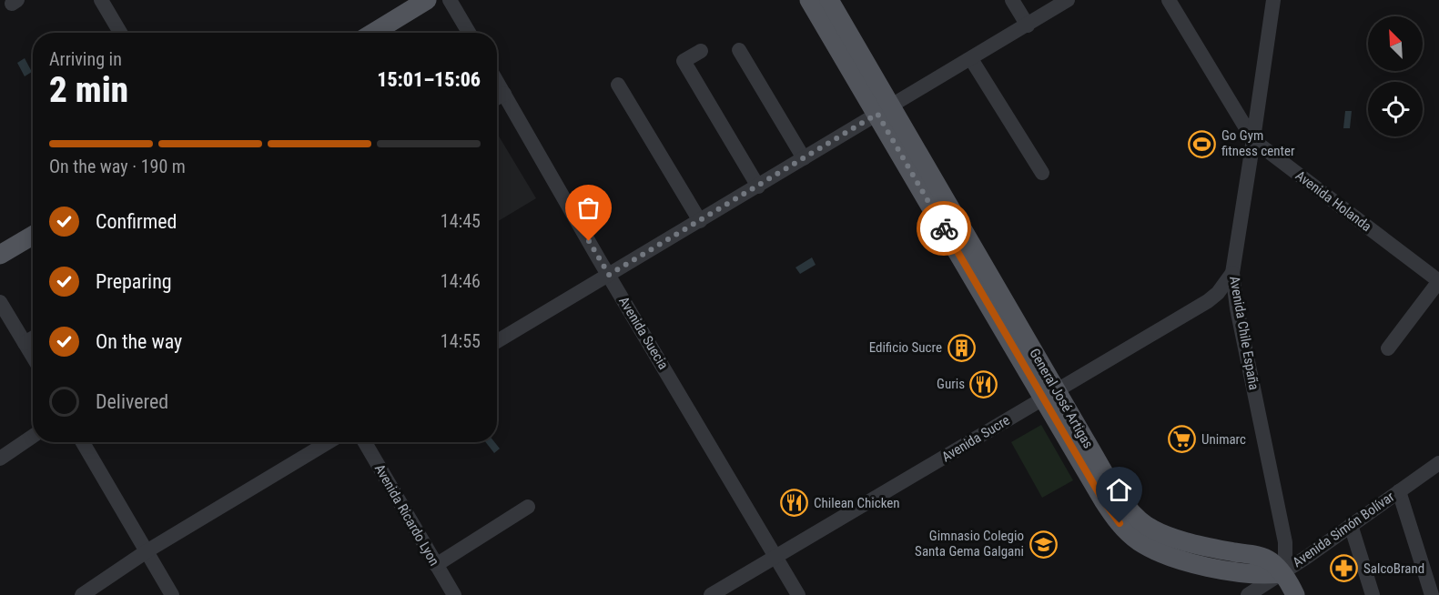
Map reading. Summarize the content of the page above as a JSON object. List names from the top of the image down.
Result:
{
  "streets": {
    "main road": ["General José Artigas"],
    "street": [
      "Avenida Holanda",
      "Avenida Suecia",
      "Avenida Chile España",
      "Avenida Sucre",
      "Avenida Ricardo Lyon",
      "Avenida Simón Bolívar"
    ]
  },
  "crossings": [
    ["Avenida Holanda", "Avenida Chile España"],
    ["Avenida Suecia", "Avenida Sucre"],
    ["Avenida Chile España", "General José Artigas"],
    ["Avenida Chile España", "Avenida Sucre"],
    ["Avenida Chile España", "Avenida Simón Bolívar"],
    ["General José Artigas", "Avenida Sucre"],
    ["General José Artigas", "Avenida Simón Bolívar"]
  ],
  "places": {
    "sports": ["Go Gym fitness center"],
    "building": ["Edificio Sucre"],
    "restaurant": ["Guris", "Chilean Chicken"],
    "supermarket": ["Unimarc"],
    "school or university": ["Gimnasio Colegio Santa Gema Galgani"],
    "pharmacy": ["SalcoBrand"]
  },
  "north": "top left",
  "page": {
    "heading": ["2 min", "Arriving in", "15:01–15:06"],
    "bar": "On the way · 190 m",
    "list": [
      ["Confirmed", "14:45"],
      ["Preparing", "14:46"],
      ["On the way", "14:55"],
      "Delivered"
    ]
  }
}
